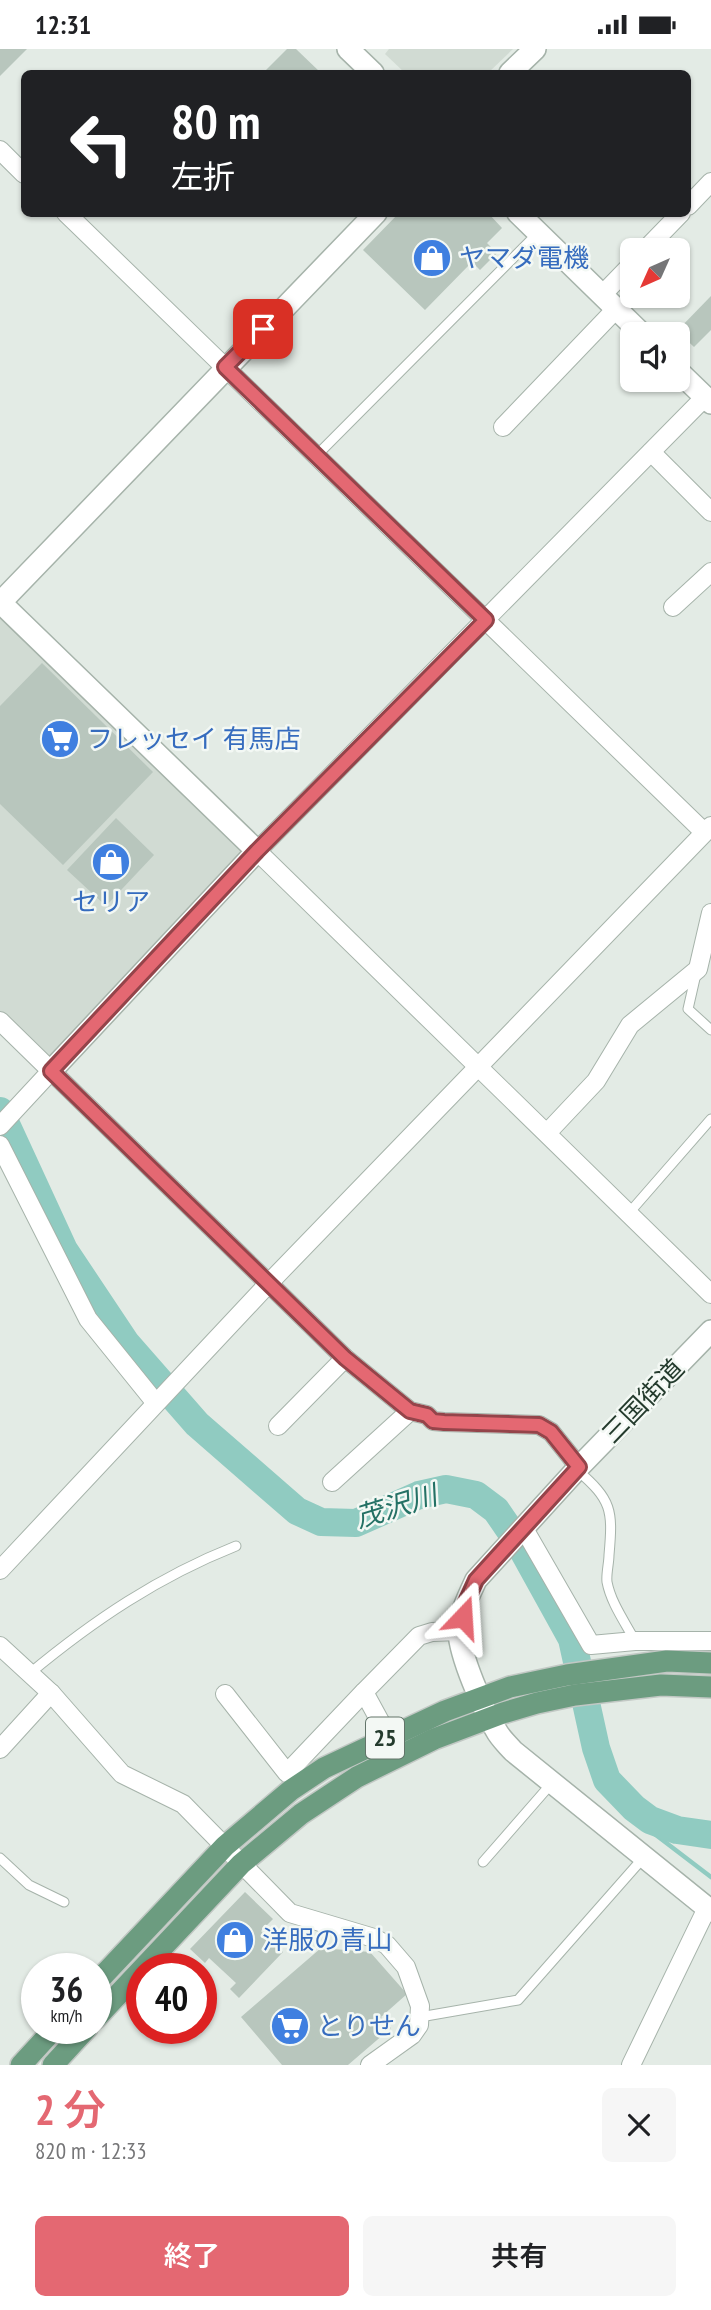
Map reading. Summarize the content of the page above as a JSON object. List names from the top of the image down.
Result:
{
  "streets": {
    "main road": ["25"],
    "street": ["三国街道"]
  },
  "crossings": [
    ["三国街道", "25"]
  ],
  "water": ["茂沢川"],
  "places": {
    "shop": ["ヤマダ電機", "セリア", "洋服の青山"],
    "supermarket": ["フレッセイ 有馬店", "とりせん"]
  },
  "north": "bottom left",
  "page": {
    "status": "12:31",
    "turn": ["80 m", "左折"],
    "speed": "36 km/h",
    "limit": "40",
    "heading": ["2 分", "820 m · 12:33"],
    "buttons": ["終了", "共有"]
  }
}
